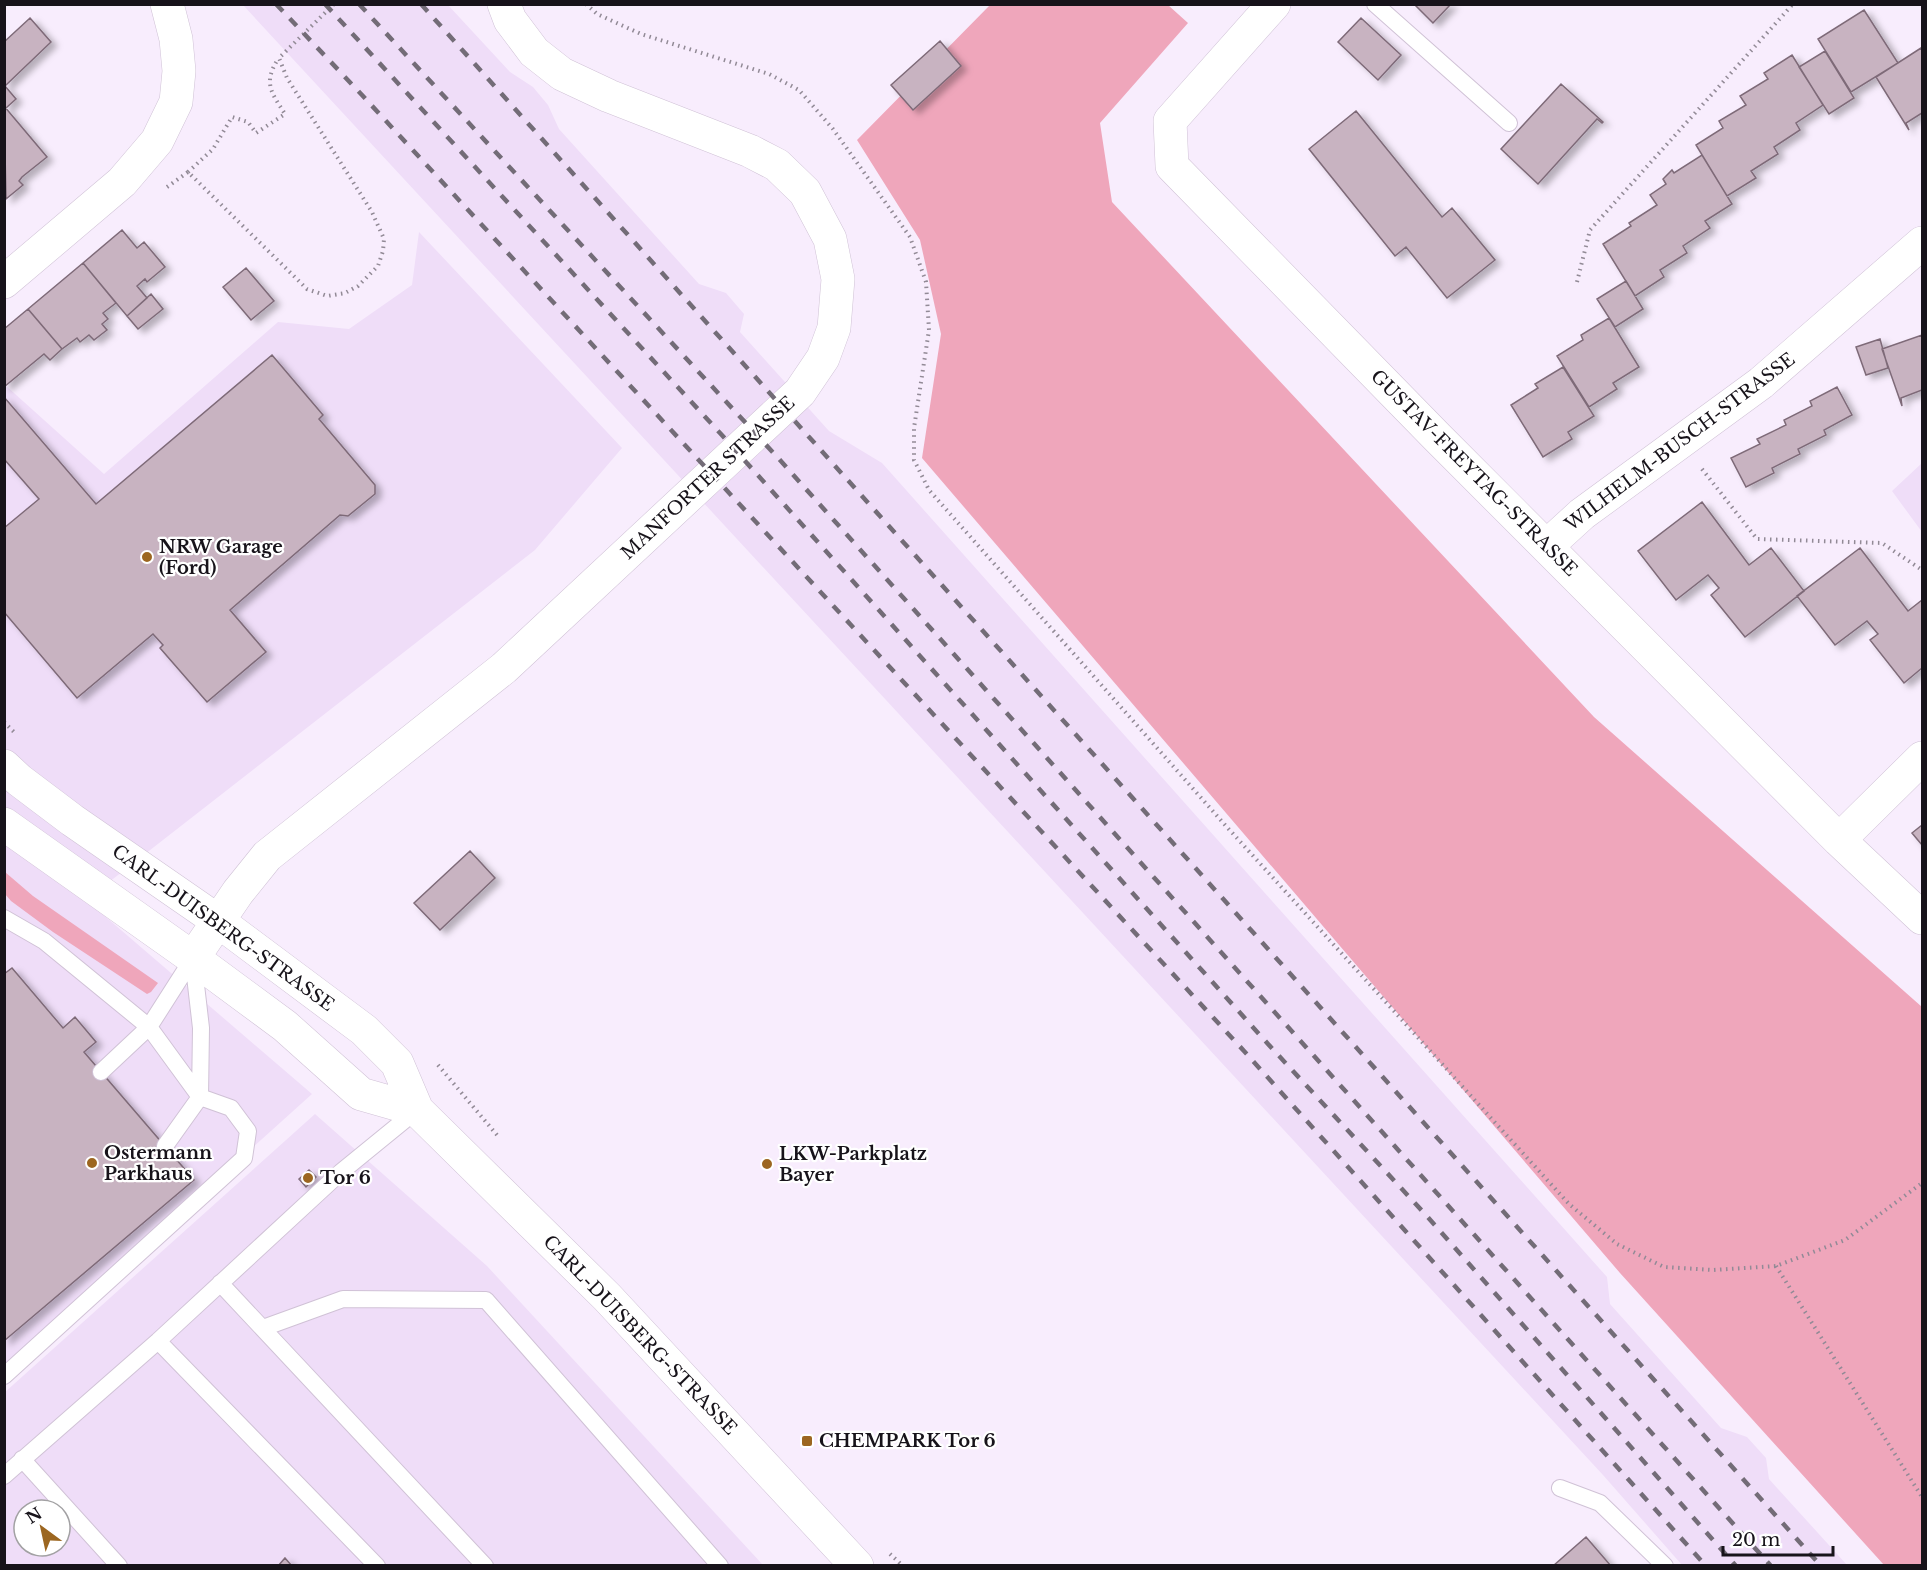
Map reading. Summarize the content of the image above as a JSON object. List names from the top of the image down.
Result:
{
  "streets": {
    "street": [
      "WILHELM-BUSCH-STRASSE",
      "GUSTAV-FREYTAG-STRASSE",
      "MANFORTER STRASSE",
      "CARL-DUISBERG-STRASSE"
    ]
  },
  "crossings": [
    ["WILHELM-BUSCH-STRASSE", "GUSTAV-FREYTAG-STRASSE"],
    ["MANFORTER STRASSE", "CARL-DUISBERG-STRASSE"]
  ],
  "places": {
    "other": [
      "NRW Garage (Ford)",
      "Ostermann Parkhaus",
      "LKW-Parkplatz Bayer",
      "Tor 6"
    ],
    "transit": ["CHEMPARK Tor 6"]
  },
  "scale_bar": "20 m",
  "north": "top left"
}
